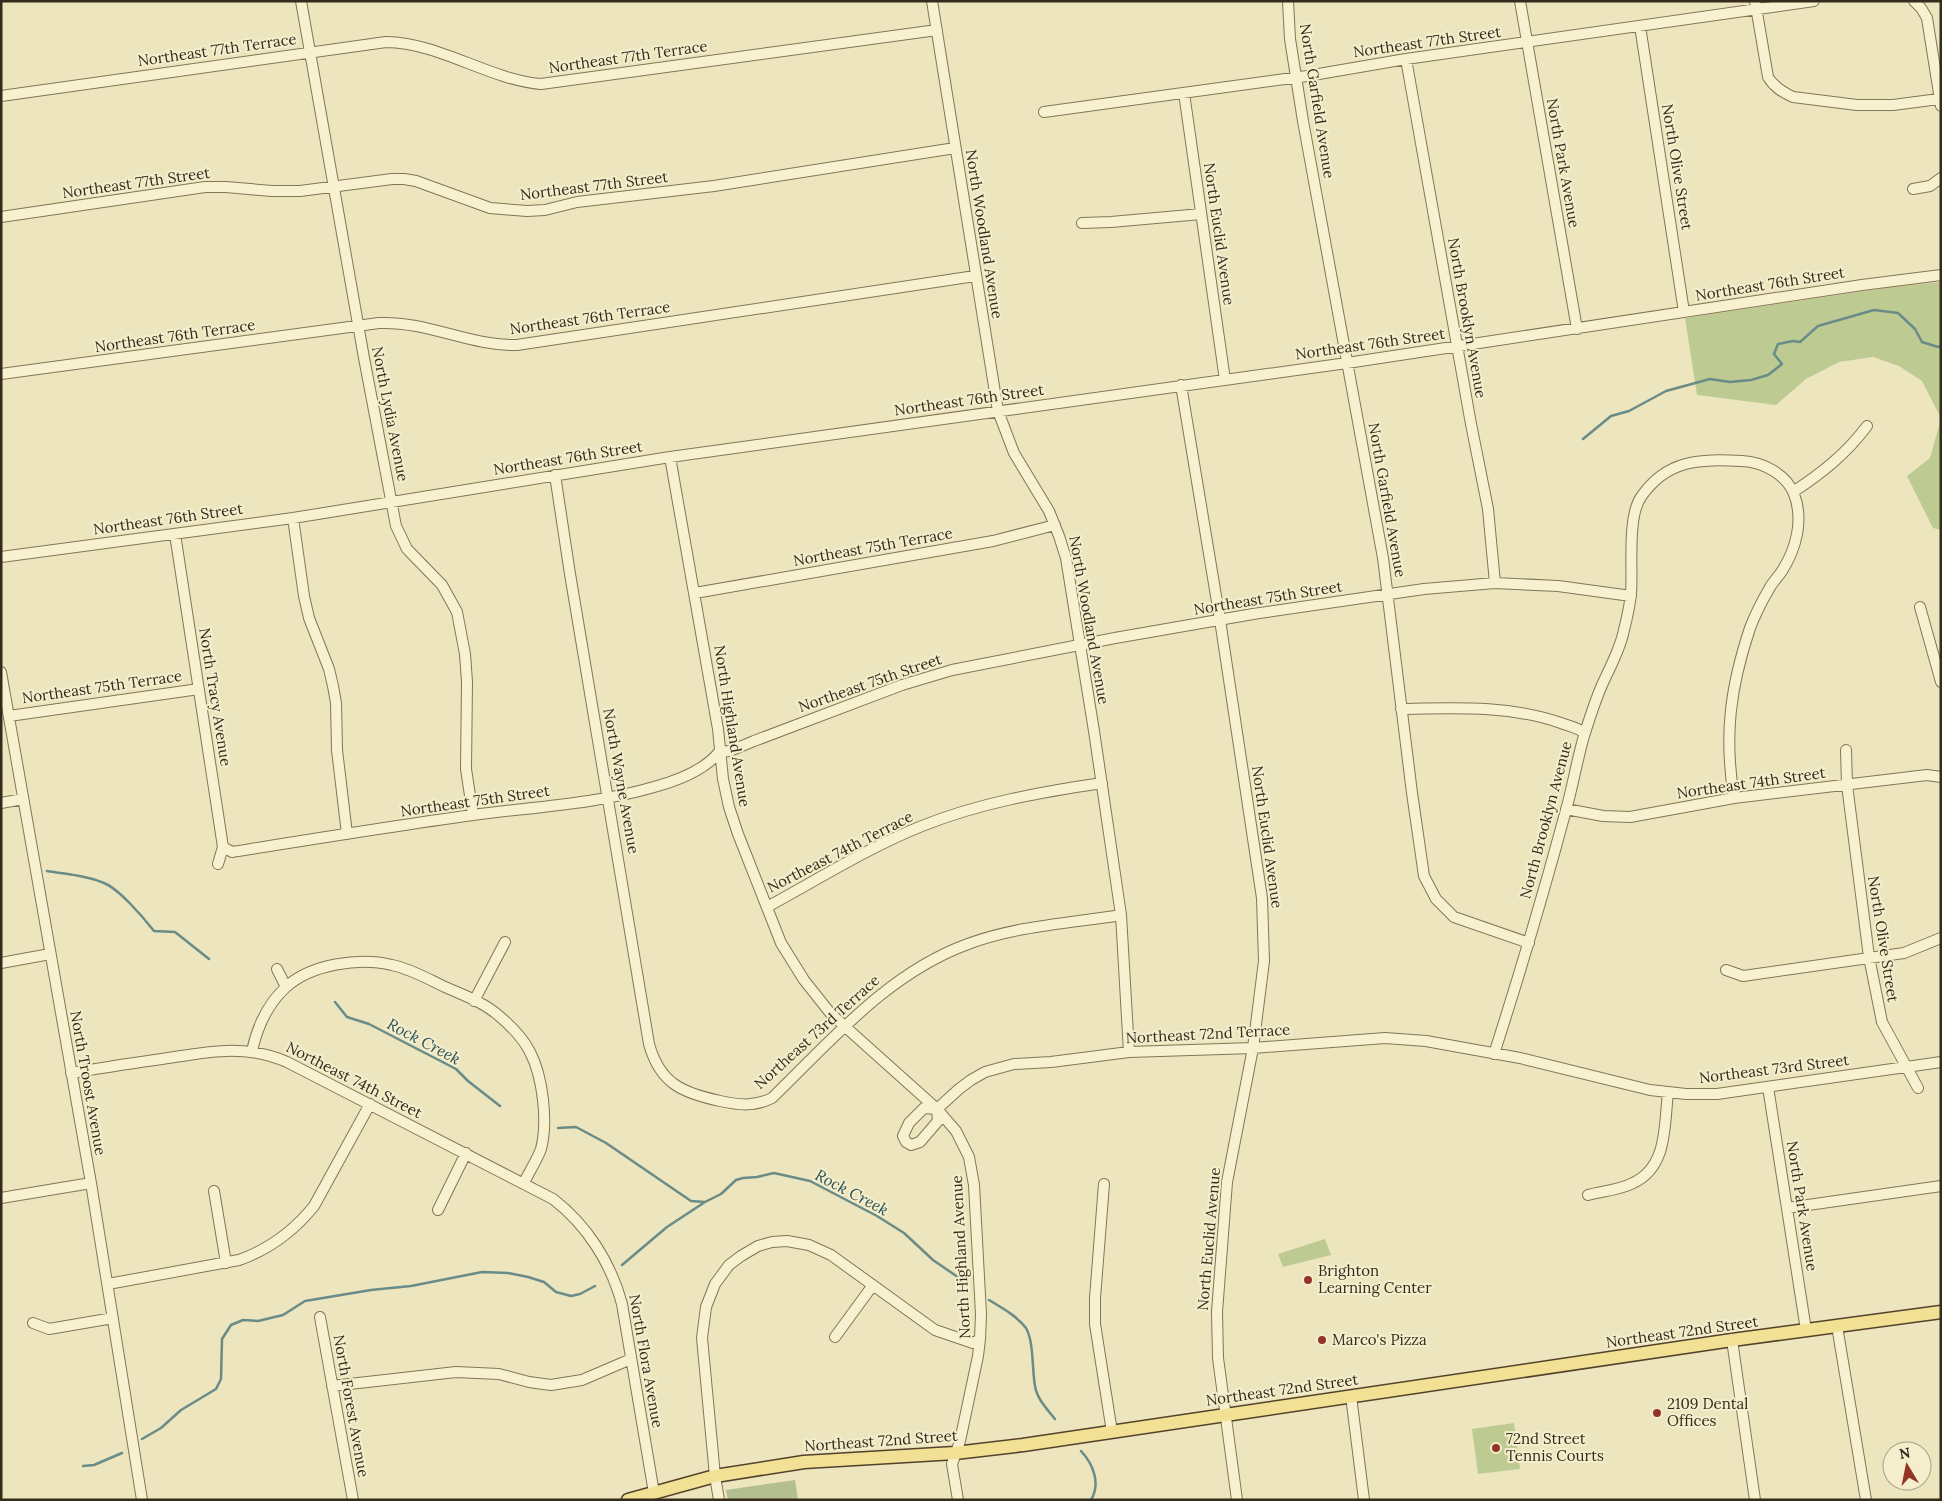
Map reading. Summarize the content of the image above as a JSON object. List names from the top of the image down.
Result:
{
  "streets": {
    "main road": ["Northeast 72nd Street"],
    "street": [
      "Northeast 77th Street",
      "Northeast 77th Terrace",
      "North Garfield Avenue",
      "North Park Avenue",
      "North Olive Street",
      "North Woodland Avenue",
      "North Euclid Avenue",
      "Northeast 76th Street",
      "Northeast 76th Terrace",
      "North Brooklyn Avenue",
      "North Lydia Avenue",
      "Northeast 75th Terrace",
      "Northeast 75th Street",
      "North Tracy Avenue",
      "North Highland Avenue",
      "North Wayne Avenue",
      "Northeast 74th Street",
      "Northeast 74th Terrace",
      "Northeast 73rd Terrace",
      "Northeast 72nd Terrace",
      "Northeast 73rd Street",
      "North Troost Avenue",
      "North Flora Avenue",
      "North Forest Avenue"
    ]
  },
  "crossings": [
    ["Northeast 77th Street", "North Garfield Avenue"],
    ["Northeast 77th Street", "North Park Avenue"],
    ["Northeast 77th Street", "North Olive Street"],
    ["Northeast 77th Street", "North Woodland Avenue"],
    ["Northeast 77th Street", "North Euclid Avenue"],
    ["Northeast 77th Street", "North Brooklyn Avenue"],
    ["Northeast 77th Street", "North Lydia Avenue"],
    ["Northeast 77th Terrace", "North Woodland Avenue"],
    ["Northeast 77th Terrace", "North Lydia Avenue"],
    ["North Garfield Avenue", "Northeast 76th Street"],
    ["North Garfield Avenue", "North Brooklyn Avenue"],
    ["North Garfield Avenue", "Northeast 75th Street"],
    ["North Park Avenue", "Northeast 76th Street"],
    ["North Park Avenue", "Northeast 73rd Street"],
    ["North Park Avenue", "Northeast 72nd Street"],
    ["North Olive Street", "Northeast 76th Street"],
    ["North Olive Street", "Northeast 74th Street"],
    ["North Olive Street", "Northeast 73rd Street"],
    ["North Woodland Avenue", "Northeast 76th Street"],
    ["North Woodland Avenue", "Northeast 76th Terrace"],
    ["North Woodland Avenue", "Northeast 75th Terrace"],
    ["North Woodland Avenue", "Northeast 75th Street"],
    ["North Woodland Avenue", "Northeast 74th Terrace"],
    ["North Woodland Avenue", "Northeast 73rd Terrace"],
    ["North Woodland Avenue", "Northeast 72nd Terrace"],
    ["North Euclid Avenue", "Northeast 76th Street"],
    ["North Euclid Avenue", "Northeast 75th Street"],
    ["North Euclid Avenue", "Northeast 72nd Terrace"],
    ["North Euclid Avenue", "Northeast 72nd Street"],
    ["Northeast 76th Street", "North Brooklyn Avenue"],
    ["Northeast 76th Street", "North Lydia Avenue"],
    ["Northeast 76th Street", "North Tracy Avenue"],
    ["Northeast 76th Street", "North Highland Avenue"],
    ["Northeast 76th Street", "North Wayne Avenue"],
    ["Northeast 76th Terrace", "North Lydia Avenue"],
    ["North Brooklyn Avenue", "Northeast 75th Street"],
    ["North Brooklyn Avenue", "Northeast 74th Street"],
    ["North Brooklyn Avenue", "Northeast 72nd Terrace"],
    ["North Brooklyn Avenue", "Northeast 73rd Street"],
    ["North Lydia Avenue", "Northeast 75th Street"],
    ["Northeast 75th Terrace", "North Tracy Avenue"],
    ["Northeast 75th Terrace", "North Highland Avenue"],
    ["Northeast 75th Terrace", "North Troost Avenue"],
    ["Northeast 75th Street", "North Tracy Avenue"],
    ["Northeast 75th Street", "North Highland Avenue"],
    ["Northeast 75th Street", "North Wayne Avenue"],
    ["North Highland Avenue", "Northeast 74th Terrace"],
    ["North Highland Avenue", "Northeast 73rd Terrace"],
    ["North Highland Avenue", "Northeast 72nd Terrace"],
    ["North Highland Avenue", "Northeast 72nd Street"],
    ["North Wayne Avenue", "Northeast 73rd Terrace"],
    ["Northeast 74th Street", "North Troost Avenue"],
    ["Northeast 74th Street", "North Flora Avenue"],
    ["Northeast 72nd Terrace", "Northeast 73rd Street"],
    ["Northeast 72nd Street", "North Flora Avenue"]
  ],
  "water": ["Rock Creek"],
  "places": [
    "Brighton Learning Center",
    "Marco's Pizza",
    "2109 Dental Offices",
    "72nd Street Tennis Courts"
  ],
  "north": "top"
}
